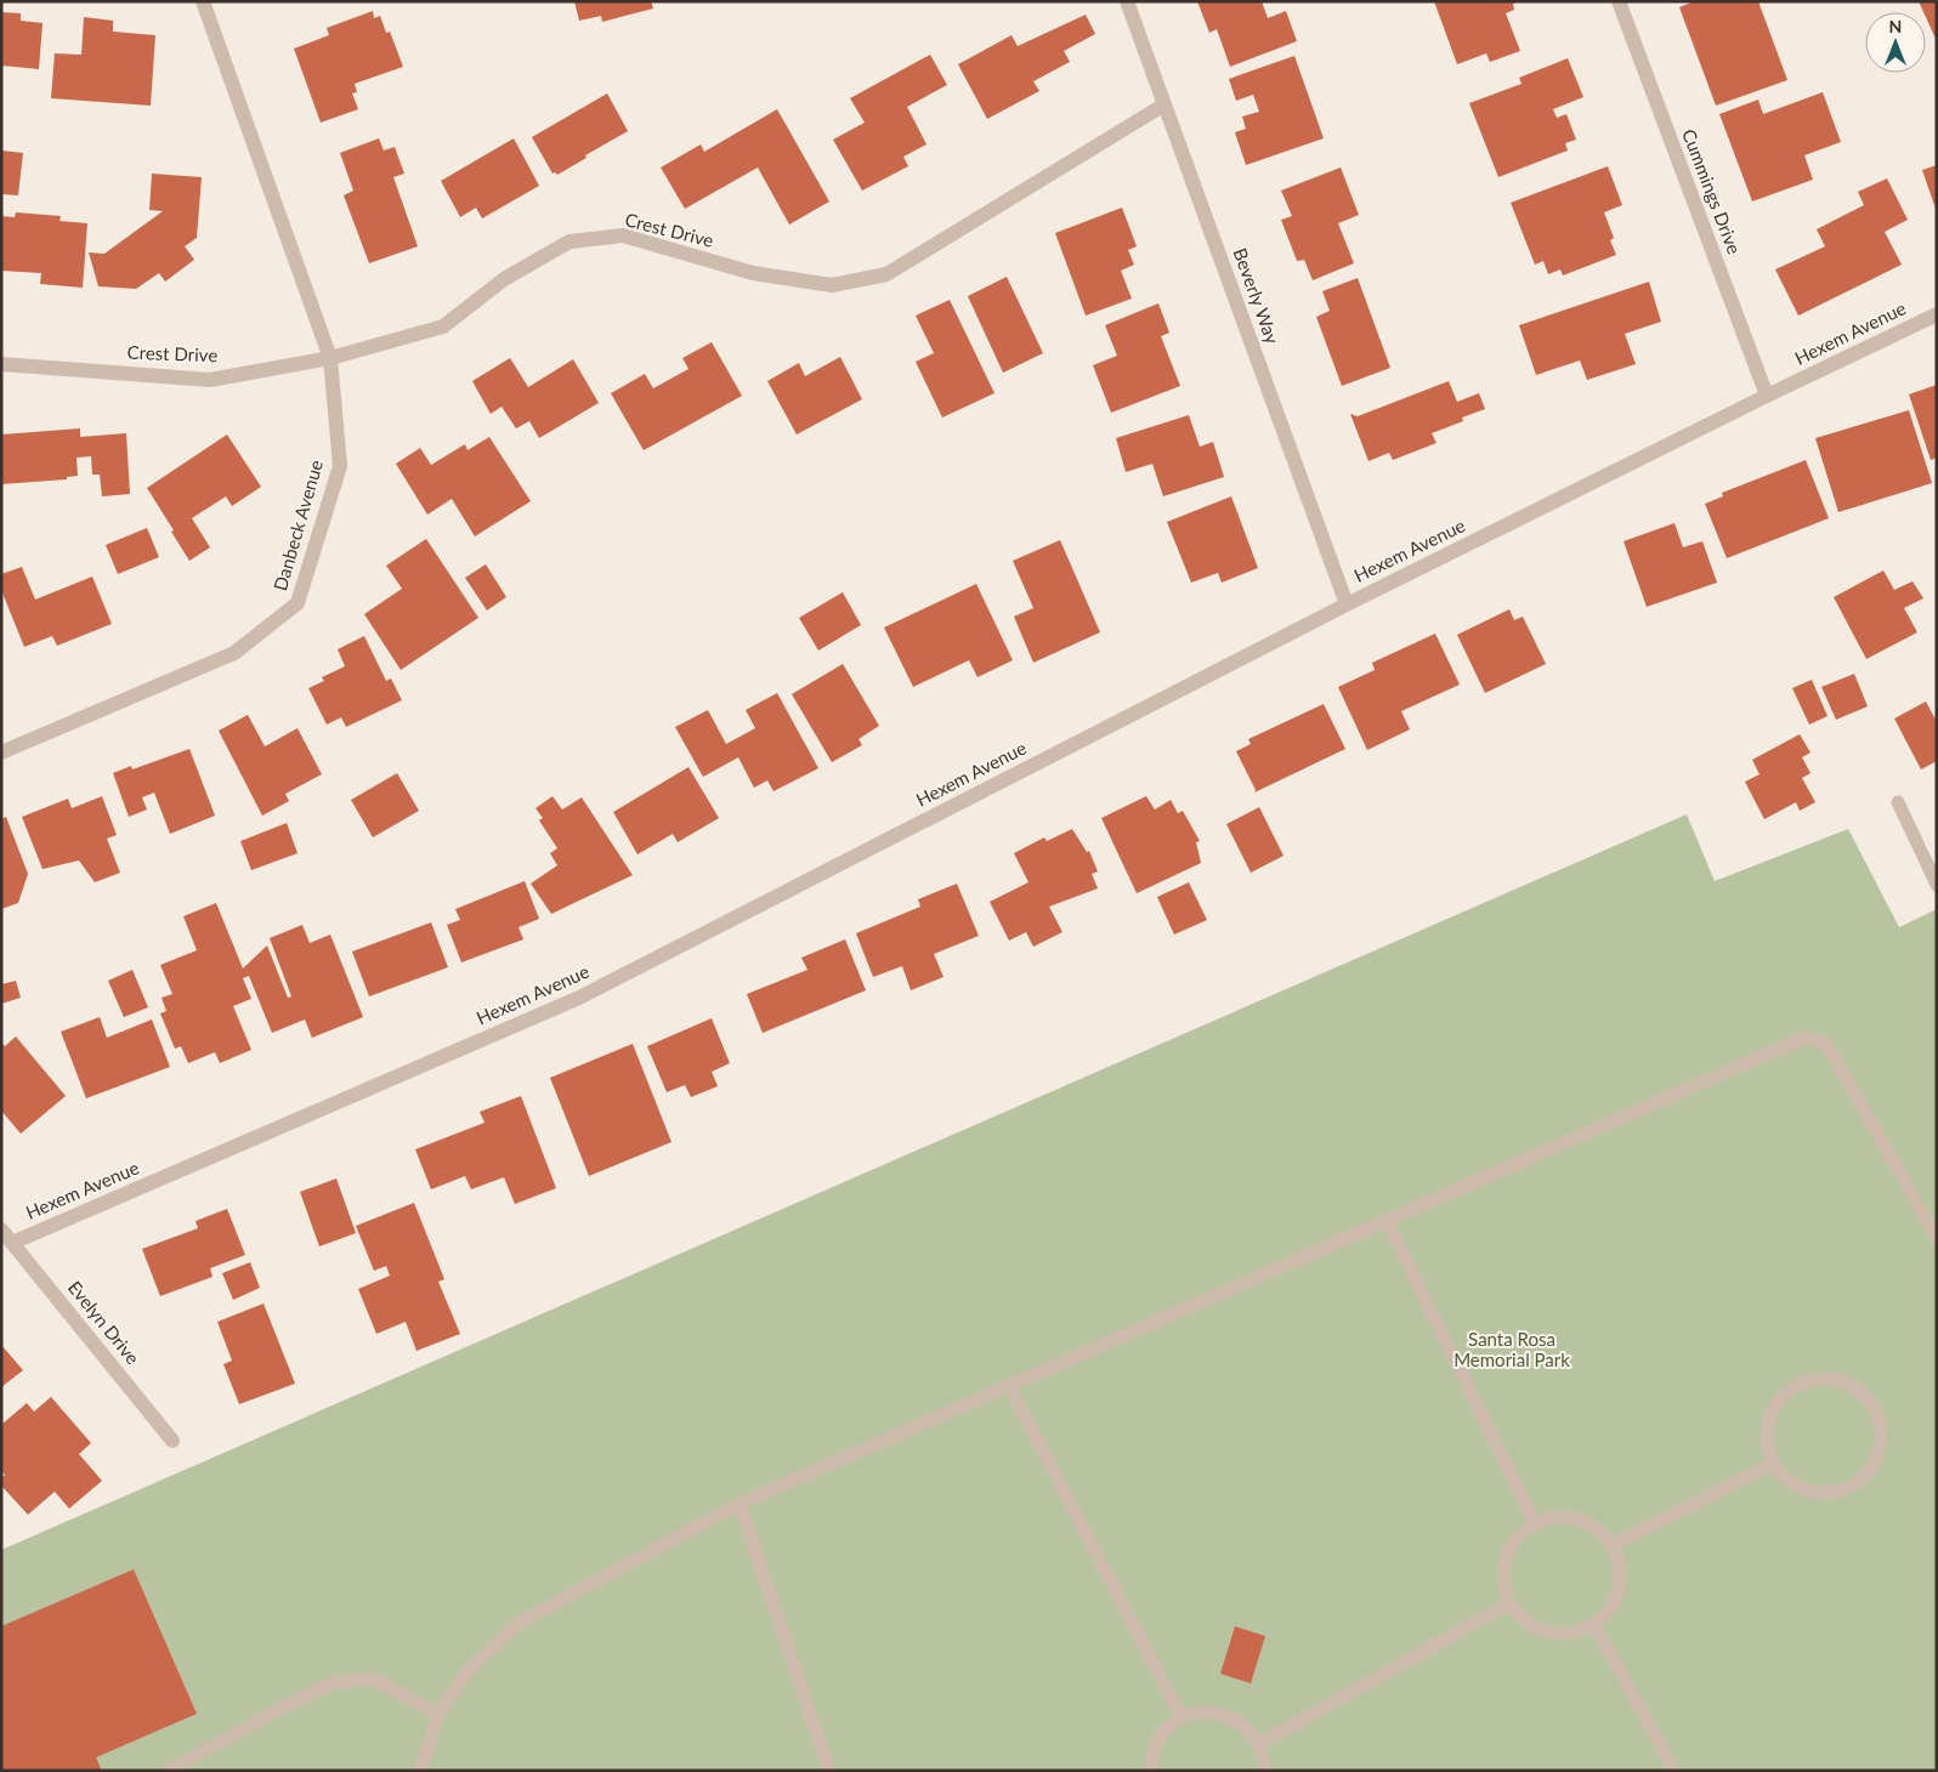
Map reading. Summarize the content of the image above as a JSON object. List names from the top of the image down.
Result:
{
  "streets": {
    "street": [
      "Cummings Drive",
      "Crest Drive",
      "Beverly Way",
      "Hexem Avenue",
      "Danbeck Avenue",
      "Evelyn Drive"
    ]
  },
  "crossings": [
    ["Cummings Drive", "Hexem Avenue"],
    ["Crest Drive", "Beverly Way"],
    ["Crest Drive", "Danbeck Avenue"],
    ["Beverly Way", "Hexem Avenue"],
    ["Hexem Avenue", "Evelyn Drive"]
  ],
  "parks": ["Santa Rosa Memorial Park"],
  "north": "top"
}
